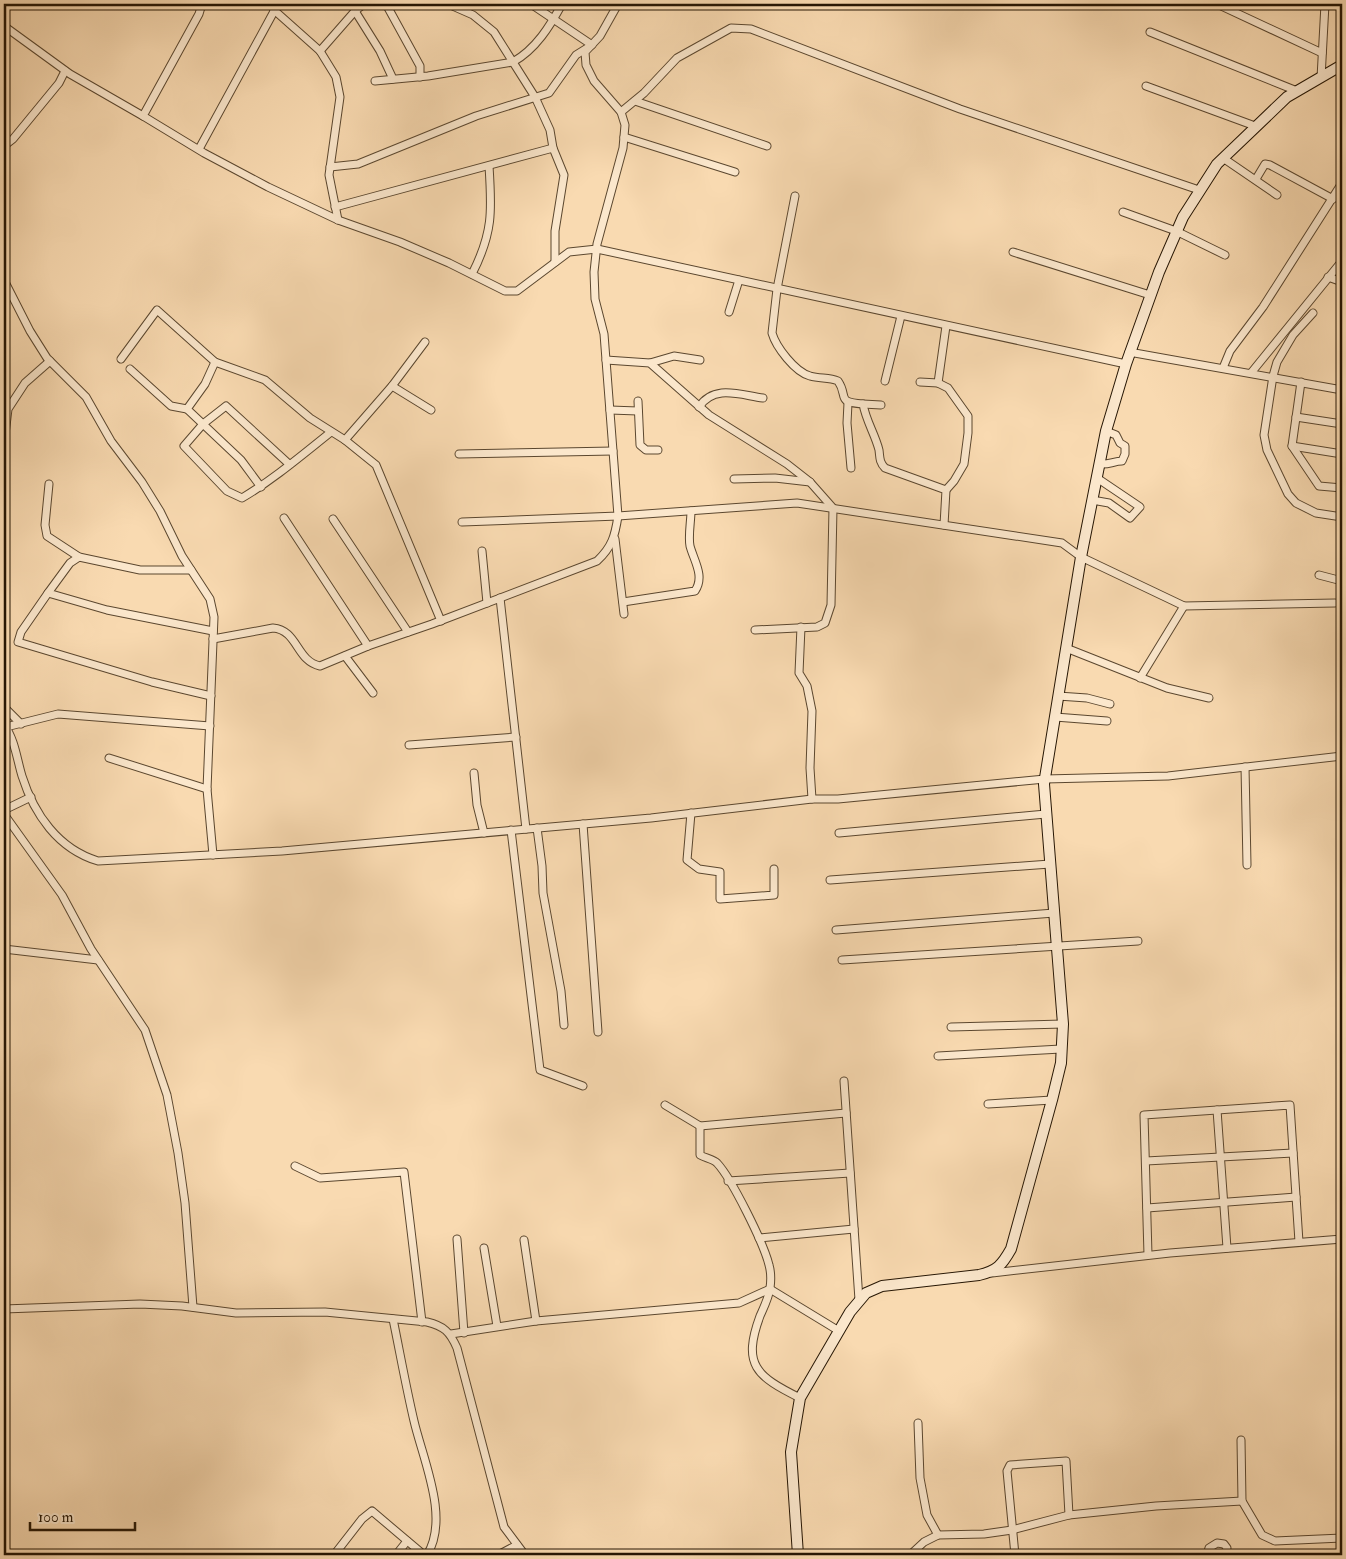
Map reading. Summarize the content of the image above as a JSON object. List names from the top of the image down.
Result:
{
  "scale_bar": "100 m"
}
